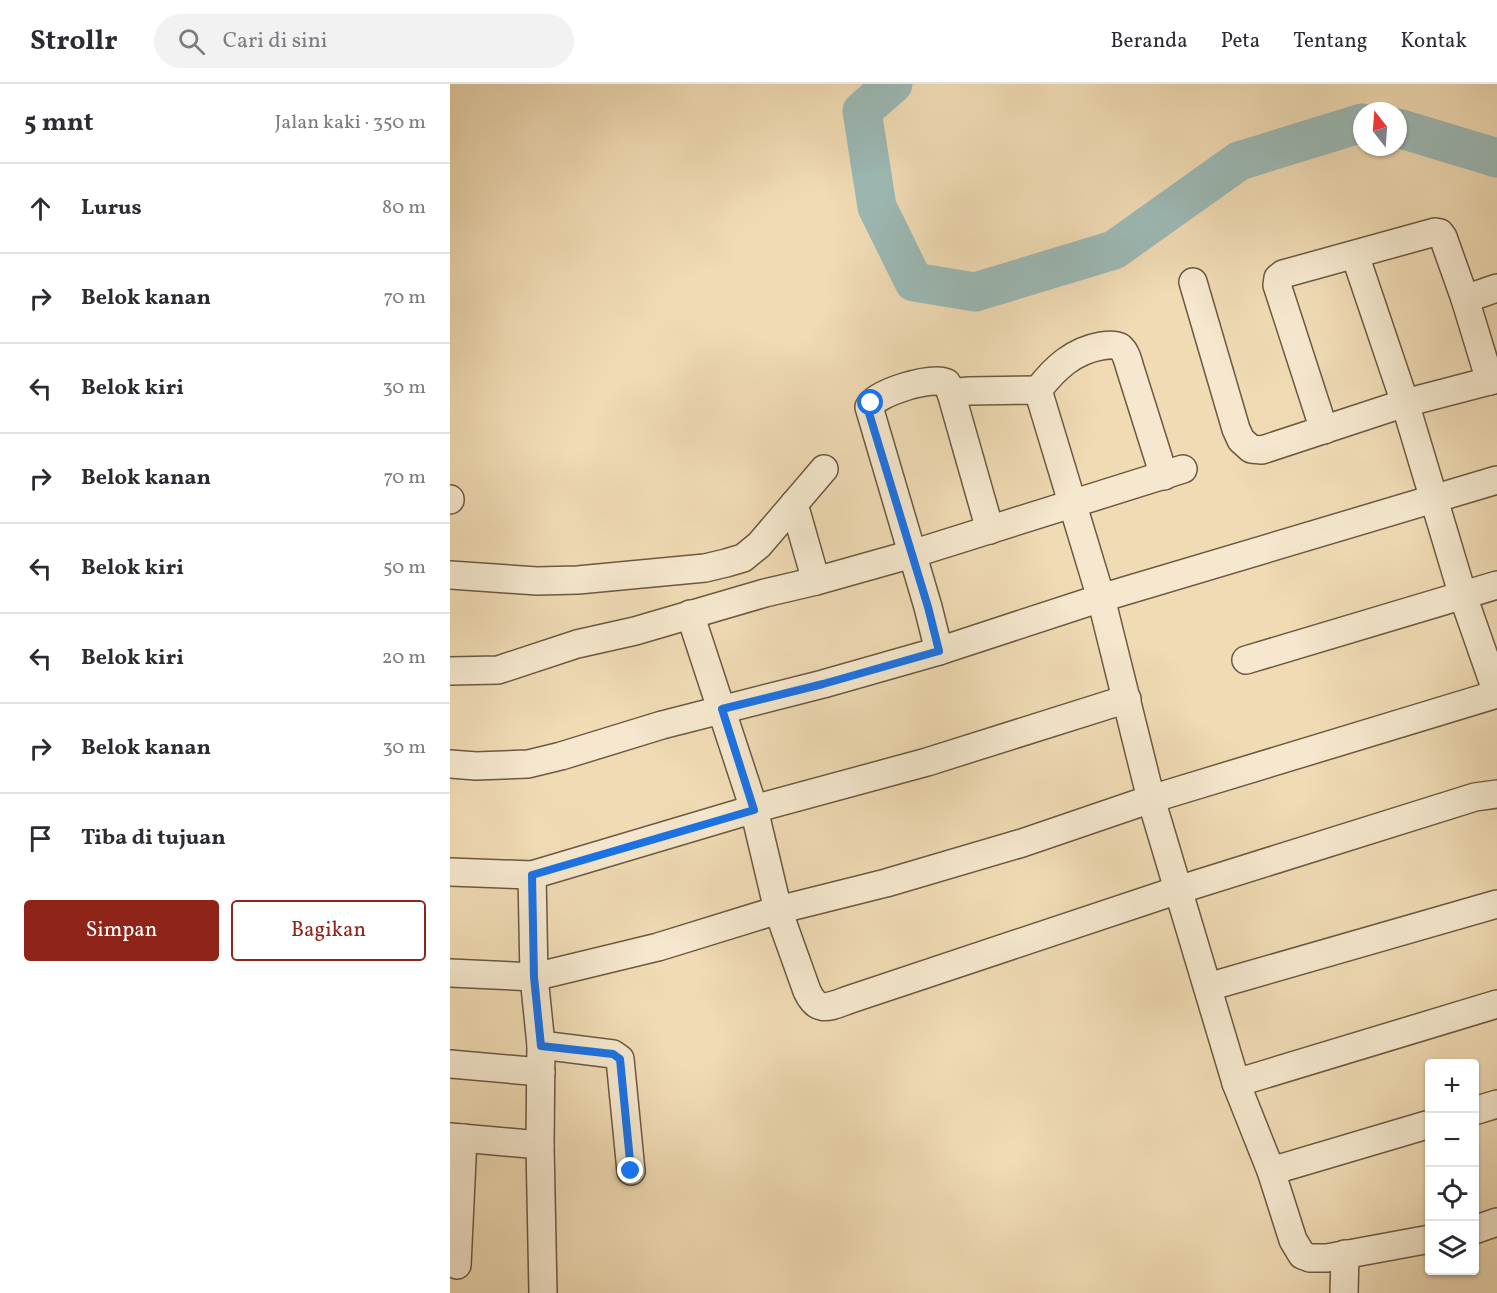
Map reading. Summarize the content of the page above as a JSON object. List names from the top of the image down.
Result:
{
  "north": "top",
  "page": {
    "header": "Strollr",
    "search": "Cari di sini",
    "nav": [
      "Beranda",
      "Peta",
      "Tentang",
      "Kontak"
    ],
    "heading": ["5 mnt", "Jalan kaki · 350 m"],
    "list": [
      ["Lurus", "80 m"],
      ["Belok kanan", "70 m"],
      ["Belok kiri", "30 m"],
      ["Belok kanan", "70 m"],
      ["Belok kiri", "50 m"],
      ["Belok kiri", "20 m"],
      ["Belok kanan", "30 m"],
      "Tiba di tujuan"
    ],
    "buttons": ["Simpan", "Bagikan"],
    "map_buttons": ["+", "−"]
  }
}
